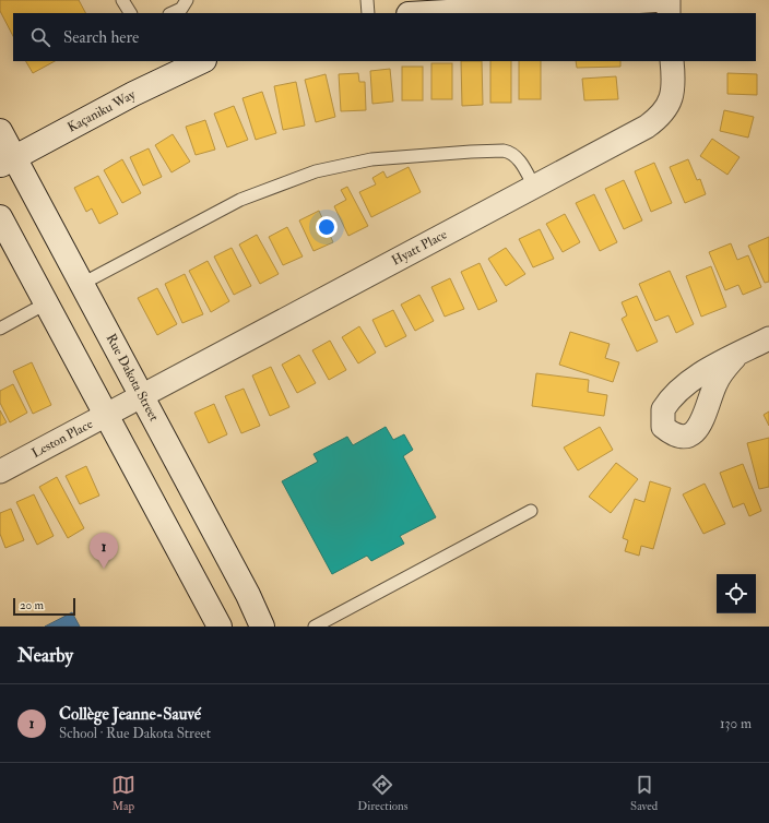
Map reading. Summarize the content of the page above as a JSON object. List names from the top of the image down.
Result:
{
  "streets": {
    "main road": ["Kaçaniku Way", "Rue Dakota Street"],
    "street": ["Hyatt Place", "Leston Place"]
  },
  "crossings": [
    ["Kaçaniku Way", "Rue Dakota Street"],
    ["Hyatt Place", "Rue Dakota Street"],
    ["Hyatt Place", "Leston Place"],
    ["Rue Dakota Street", "Leston Place"]
  ],
  "scale_bar": "20 m",
  "page": {
    "search": "Search here",
    "pins": "1",
    "scale": "20 m",
    "heading": "Nearby",
    "list": [
      {
        "mark": "1",
        "name": "Collège Jeanne-Sauvé",
        "note": "School · Rue Dakota Street",
        "value": "130 m"
      }
    ],
    "nav": ["Map", "Directions", "Saved"]
  }
}
